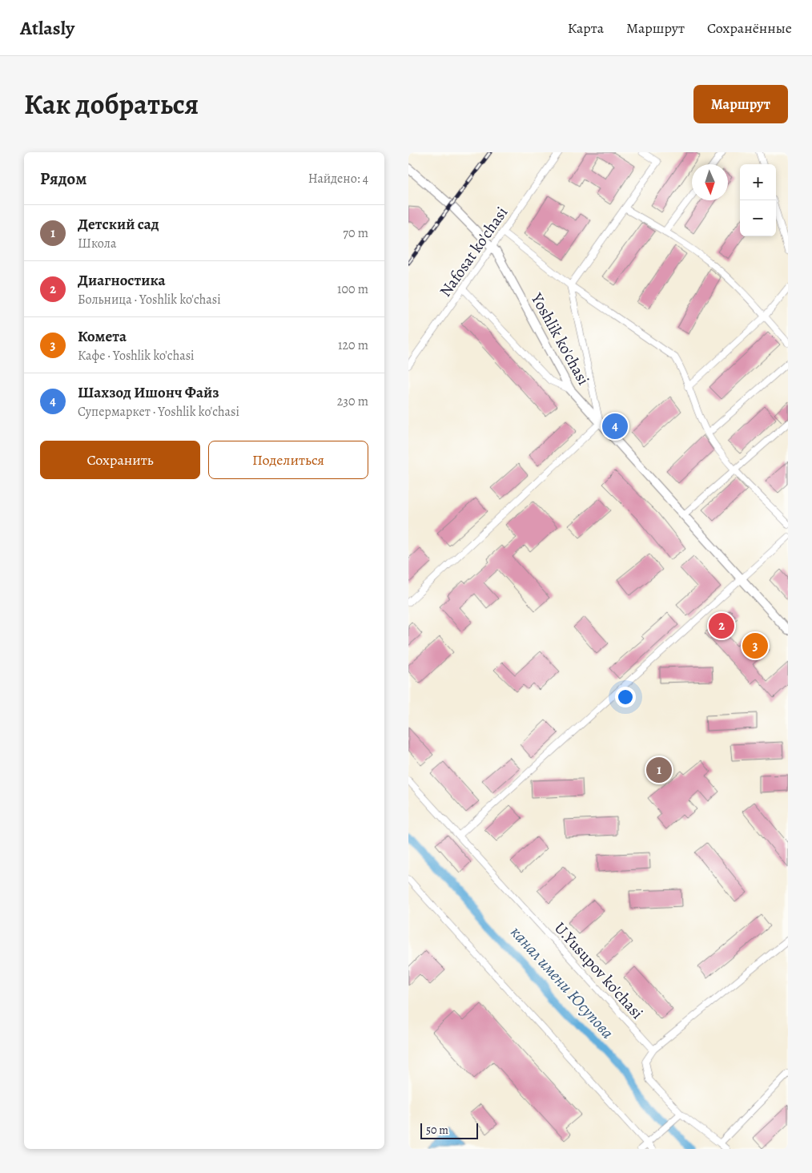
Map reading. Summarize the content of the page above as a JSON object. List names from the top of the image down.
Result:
{
  "streets": {
    "street": ["Nafosat ko'chasi", "Yoshlik ko'chasi", "U.Yusupov ko'chasi"]
  },
  "crossings": [
    ["Nafosat ko'chasi", "Yoshlik ko'chasi"]
  ],
  "water": ["канал имени Юсупова"],
  "scale_bar": "50 m",
  "north": "bottom",
  "page": {
    "header": "Atlasly",
    "nav": ["Карта", "Маршрут", "Сохранённые"],
    "title": "Как добраться",
    "buttons": [
      "Маршрут",
      ["Сохранить", "Поделиться"]
    ],
    "heading": ["Рядом", "Найдено: 4"],
    "map_buttons": ["+", "−"],
    "list": [
      {
        "mark": "1",
        "name": "Детский сад",
        "note": "Школа",
        "value": "70 m"
      },
      {
        "mark": "2",
        "name": "Диагностика",
        "note": "Больница · Yoshlik ko'chasi",
        "value": "100 m"
      },
      {
        "mark": "3",
        "name": "Комета",
        "note": "Кафе · Yoshlik ko'chasi",
        "value": "120 m"
      },
      {
        "mark": "4",
        "name": "Шахзод Ишонч Файз",
        "note": "Супермаркет · Yoshlik ko'chasi",
        "value": "230 m"
      }
    ],
    "pins": [
      "4",
      "2",
      "3",
      "1"
    ],
    "scale": "50 m"
  }
}
